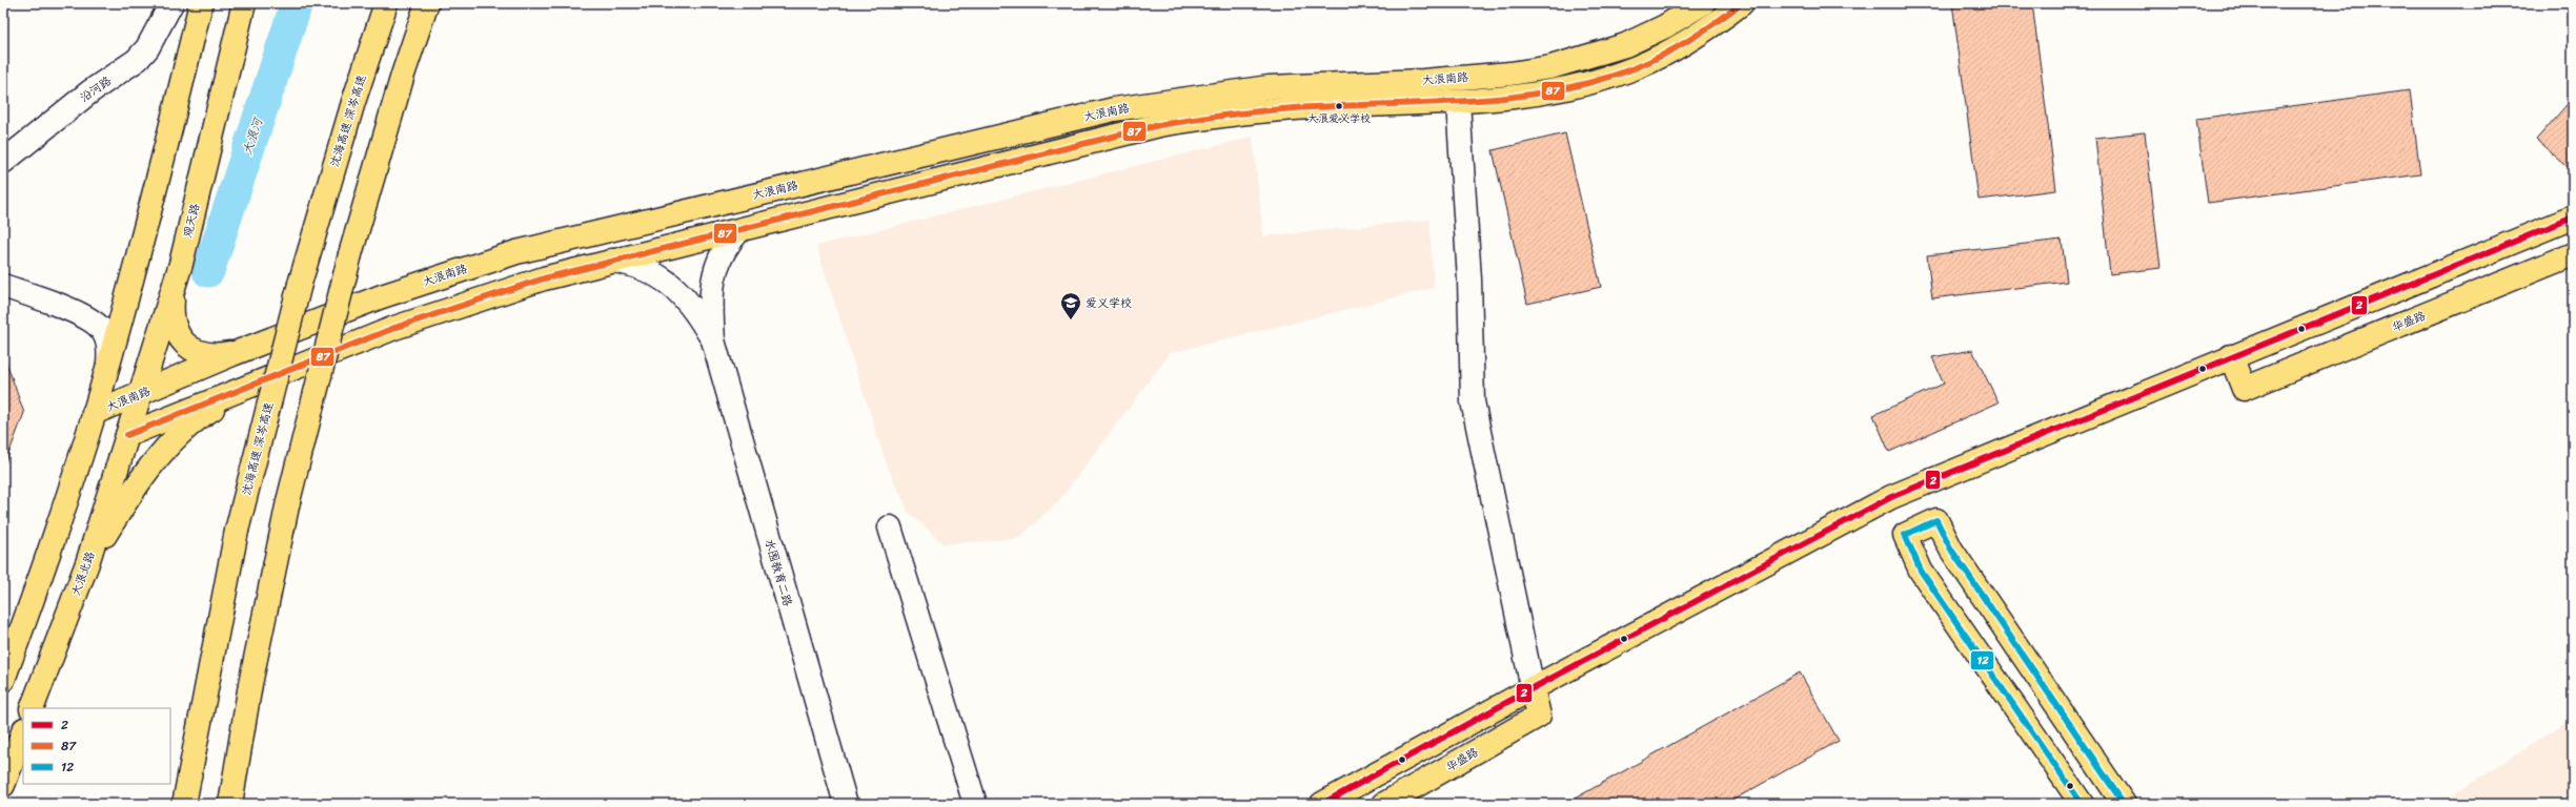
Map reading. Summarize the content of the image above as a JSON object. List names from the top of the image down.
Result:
{
  "streets": {
    "main road": [
      "大浪南路",
      "沈海高速 深岑高速",
      "观天路",
      "华盛路",
      "大浪北路"
    ],
    "street": ["沿河路", "水围教育二路"]
  },
  "crossings": [
    ["大浪南路", "观天路"],
    ["大浪南路", "大浪北路"],
    ["观天路", "大浪北路"]
  ],
  "water": ["大浪河"],
  "places": {
    "other": ["大浪爱义学校"],
    "school or university": ["爱义学校"]
  },
  "lines": ["transit line 87", "transit line 2", "transit line 12"],
  "legend": ["2", "87", "12"]
}
